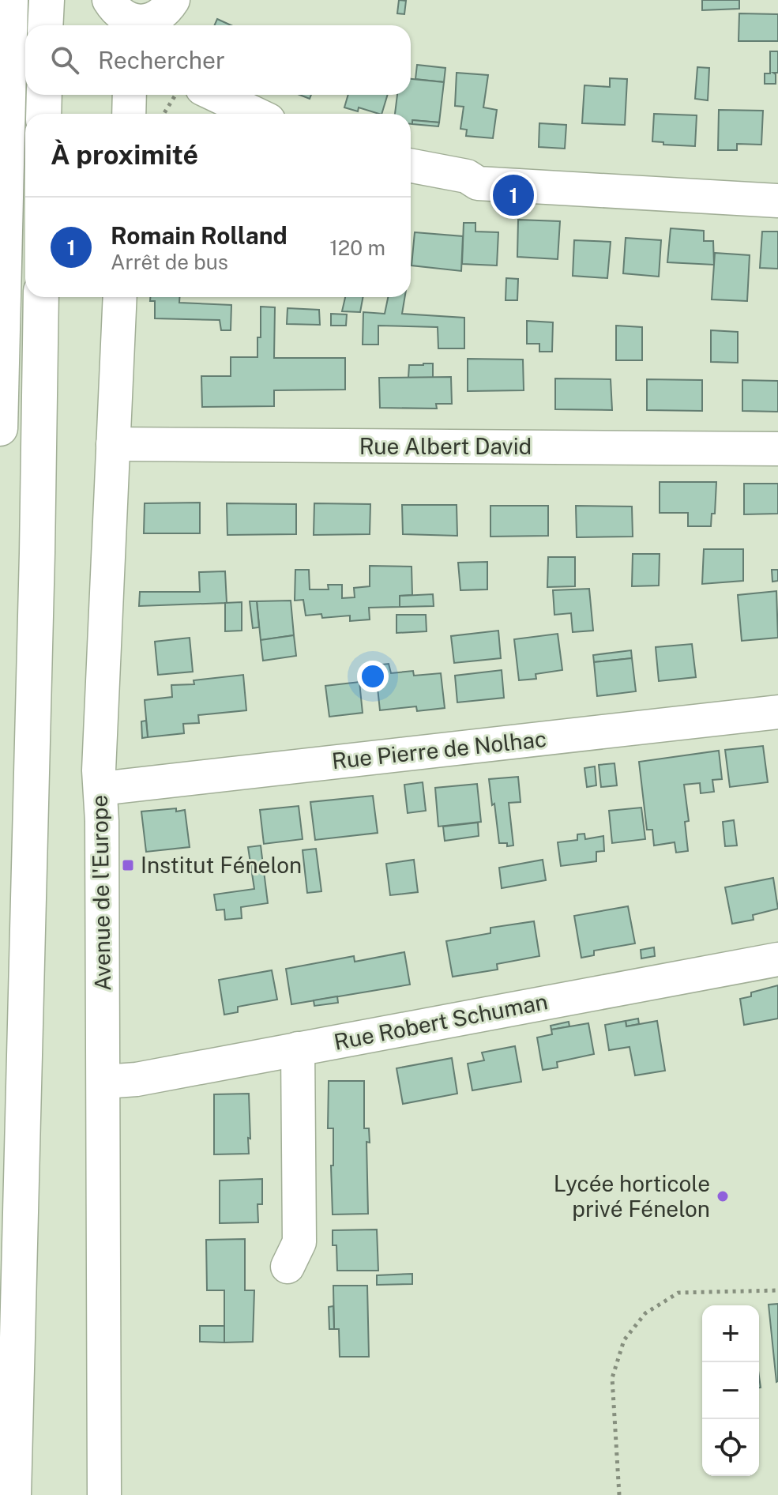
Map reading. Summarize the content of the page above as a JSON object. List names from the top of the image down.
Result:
{
  "streets": {
    "street": [
      "Rue Albert David",
      "Rue Pierre de Nolhac",
      "Avenue de l'Europe",
      "Rue Robert Schuman"
    ]
  },
  "crossings": [
    ["Rue Albert David", "Avenue de l'Europe"],
    ["Rue Pierre de Nolhac", "Avenue de l'Europe"],
    ["Avenue de l'Europe", "Rue Robert Schuman"]
  ],
  "places": {
    "transit": ["Institut Fénelon"],
    "other": ["Lycée horticole privé Fénelon"]
  },
  "page": {
    "search": "Rechercher",
    "heading": "À proximité",
    "pins": "1",
    "list": [
      {
        "mark": "1",
        "name": "Romain Rolland",
        "note": "Arrêt de bus",
        "value": "120 m"
      }
    ],
    "map_buttons": ["+", "−"]
  }
}
